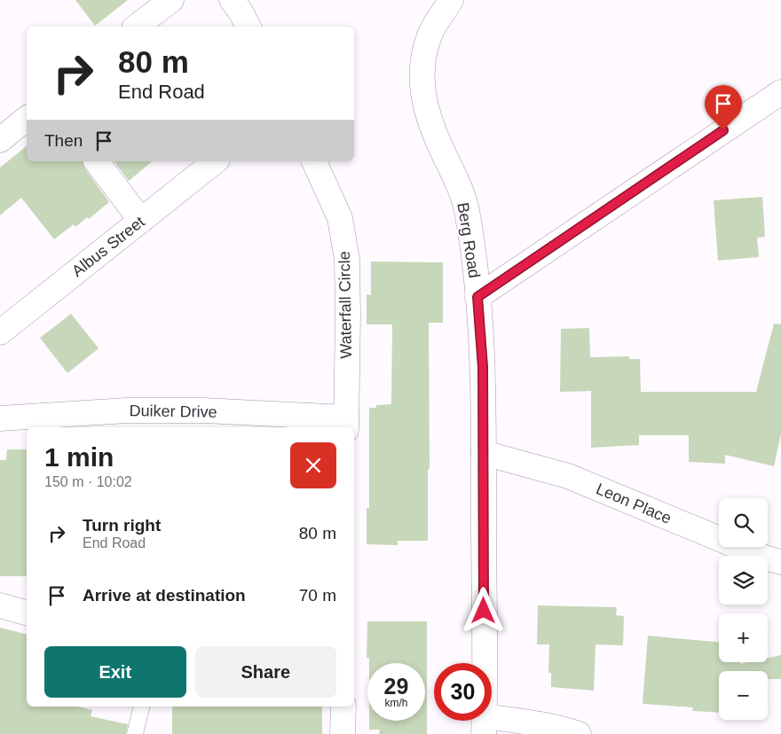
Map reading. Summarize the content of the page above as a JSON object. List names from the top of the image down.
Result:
{
  "streets": {
    "street": [
      "Berg Road",
      "Albus Street",
      "Waterfall Circle",
      "Duiker Drive",
      "Leon Place"
    ]
  },
  "crossings": [
    ["Berg Road", "Leon Place"],
    ["Waterfall Circle", "Duiker Drive"]
  ],
  "page": {
    "turn": ["80 m", "End Road"],
    "then": "Then",
    "heading": ["1 min", "150 m · 10:02"],
    "map_buttons": ["+", "−"],
    "list": [
      {
        "name": "Turn right",
        "note": "End Road",
        "value": "80 m"
      },
      {
        "name": "Arrive at destination",
        "value": "70 m"
      }
    ],
    "buttons": ["Exit", "Share"],
    "speed": "29 km/h",
    "limit": "30"
  }
}
